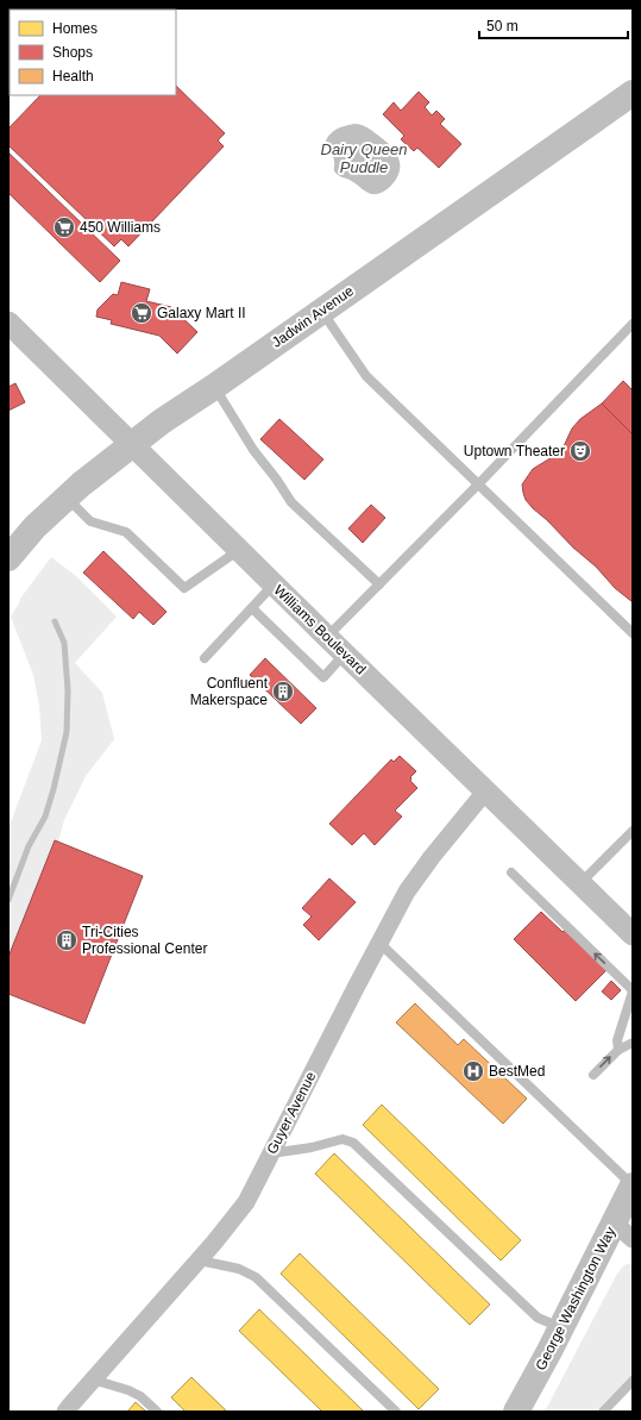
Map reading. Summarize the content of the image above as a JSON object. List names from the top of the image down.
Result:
{
  "streets": {
    "main road": ["Jadwin Avenue", "George Washington Way"],
    "street": ["Williams Boulevard", "Guyer Avenue"]
  },
  "crossings": [
    ["Jadwin Avenue", "Williams Boulevard"],
    ["Williams Boulevard", "Guyer Avenue"]
  ],
  "water": ["Dairy Queen Puddle"],
  "places": {
    "supermarket": ["450 Williams", "Galaxy Mart II"],
    "theatre": ["Uptown Theater"],
    "building": ["Confluent Makerspace", "Tri-Cities Professional Center"],
    "hospital": ["BestMed"]
  },
  "legend": ["Homes", "Shops", "Health"],
  "scale_bar": "50 m"
}
